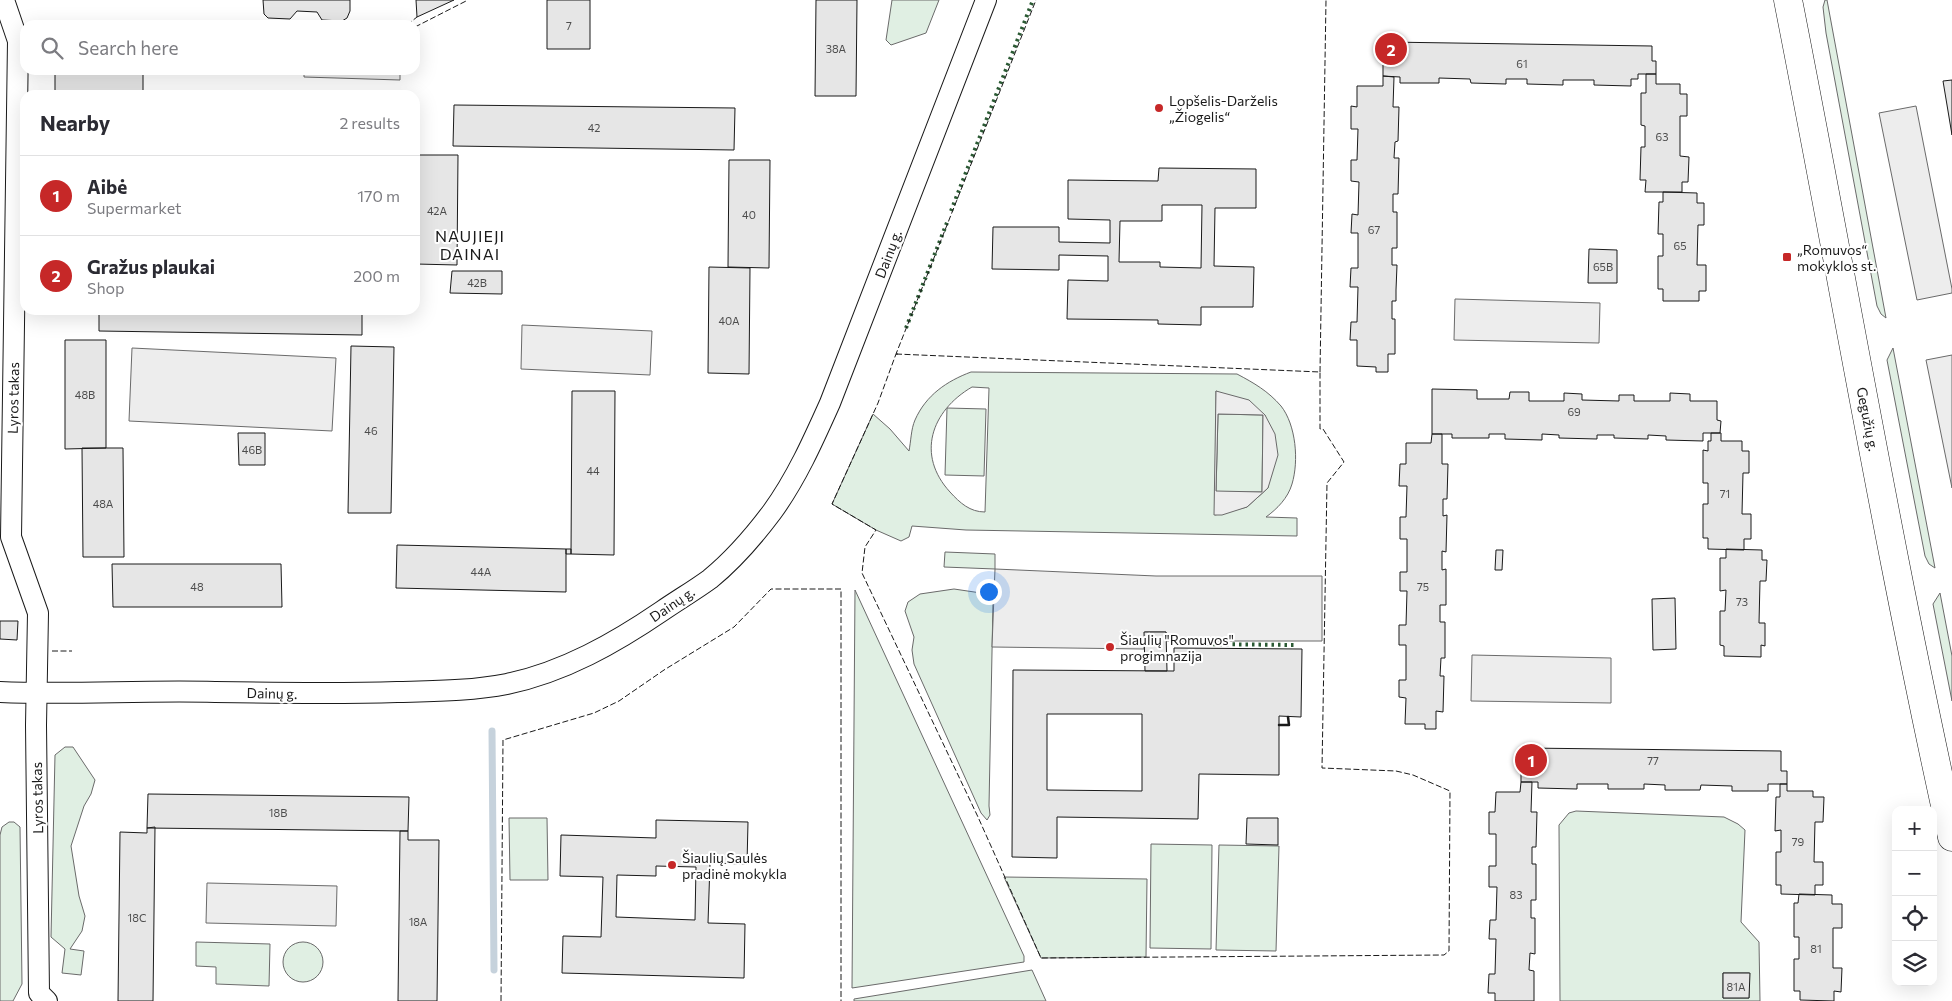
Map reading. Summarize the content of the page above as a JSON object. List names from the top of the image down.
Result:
{
  "streets": {
    "main road": ["Gegužių g."],
    "street": ["Dainų g.", "Lyros takas"]
  },
  "crossings": [
    ["Dainų g.", "Lyros takas"]
  ],
  "districts": ["NAUJIEJI DAINAI"],
  "places": {
    "other": ["Lopšelis-Darželis „Žiogelis“", "Šiaulių \"Romuvos\" progimnazija", "Šiaulių Saulės pradinė mokykla"],
    "transit": ["„Romuvos“ mokyklos st."]
  },
  "house_numbers": [
    "7",
    "38A",
    "61",
    "42",
    "63",
    "42A",
    "40",
    "67",
    "65",
    "65B",
    "42B",
    "40A",
    "48B",
    "69",
    "46",
    "46B",
    "44",
    "71",
    "48A",
    "44A",
    "48",
    "75",
    "73",
    "77",
    "18B",
    "79",
    "83",
    "18C",
    "18A",
    "81",
    "81A"
  ],
  "page": {
    "search": "Search here",
    "pins": ["2", "1"],
    "heading": ["Nearby", "2 results"],
    "list": [
      {
        "mark": "1",
        "name": "Aibė",
        "note": "Supermarket",
        "value": "170 m"
      },
      {
        "mark": "2",
        "name": "Gražus plaukai",
        "note": "Shop",
        "value": "200 m"
      }
    ],
    "map_buttons": ["+", "−"]
  }
}
